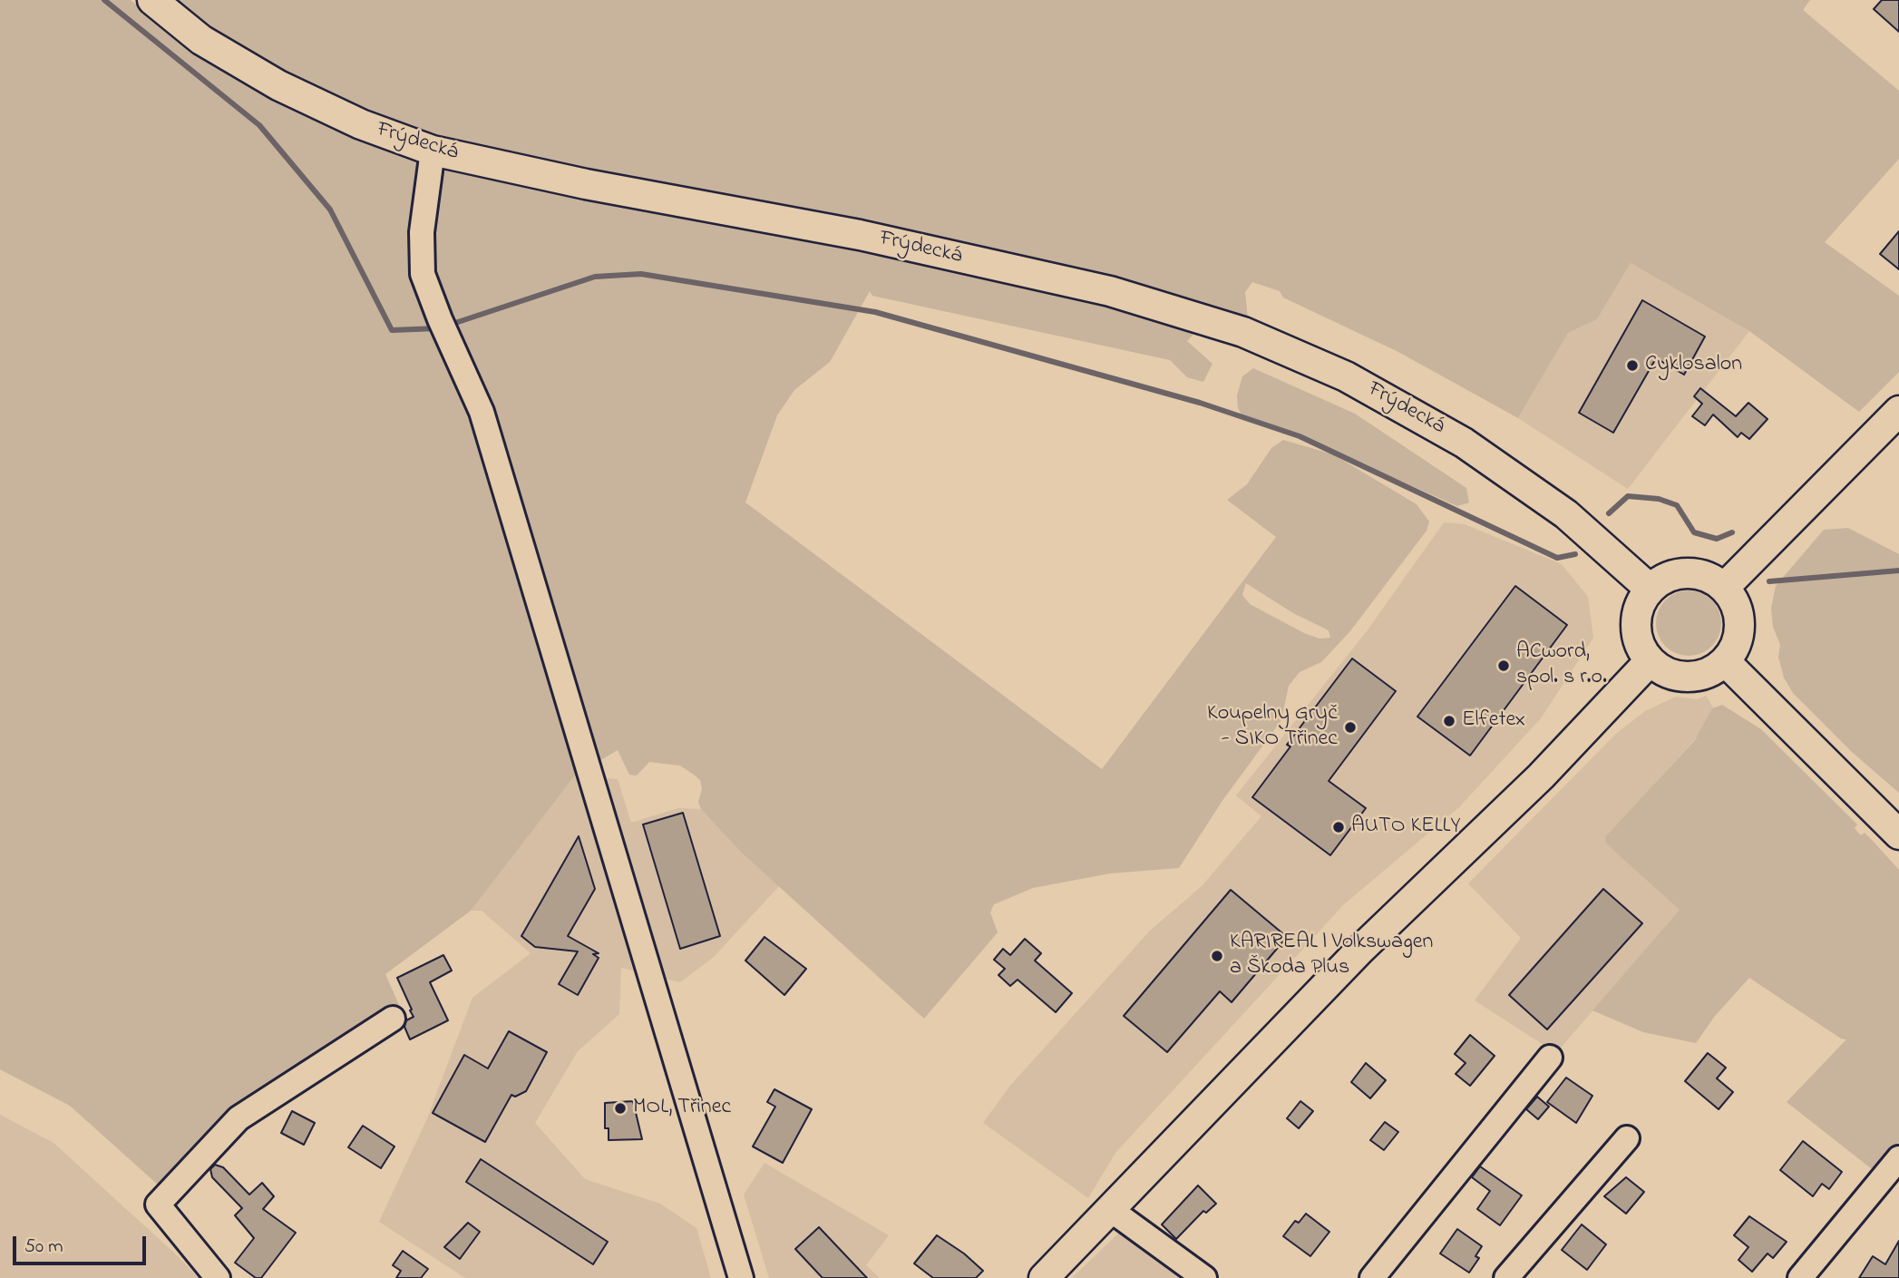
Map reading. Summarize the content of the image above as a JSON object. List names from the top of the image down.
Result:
{
  "streets": {
    "main road": ["Frýdecká"]
  },
  "places": [
    "Cyklosalon",
    "ACword, spol. s r.o.",
    "Elfetex",
    "Koupelny Gryč - SIKO Třinec",
    "AUTO KELLY",
    "KARIREAL | Volkswagen a Škoda Plus",
    "MOL, Třinec"
  ],
  "scale_bar": "50 m"
}
